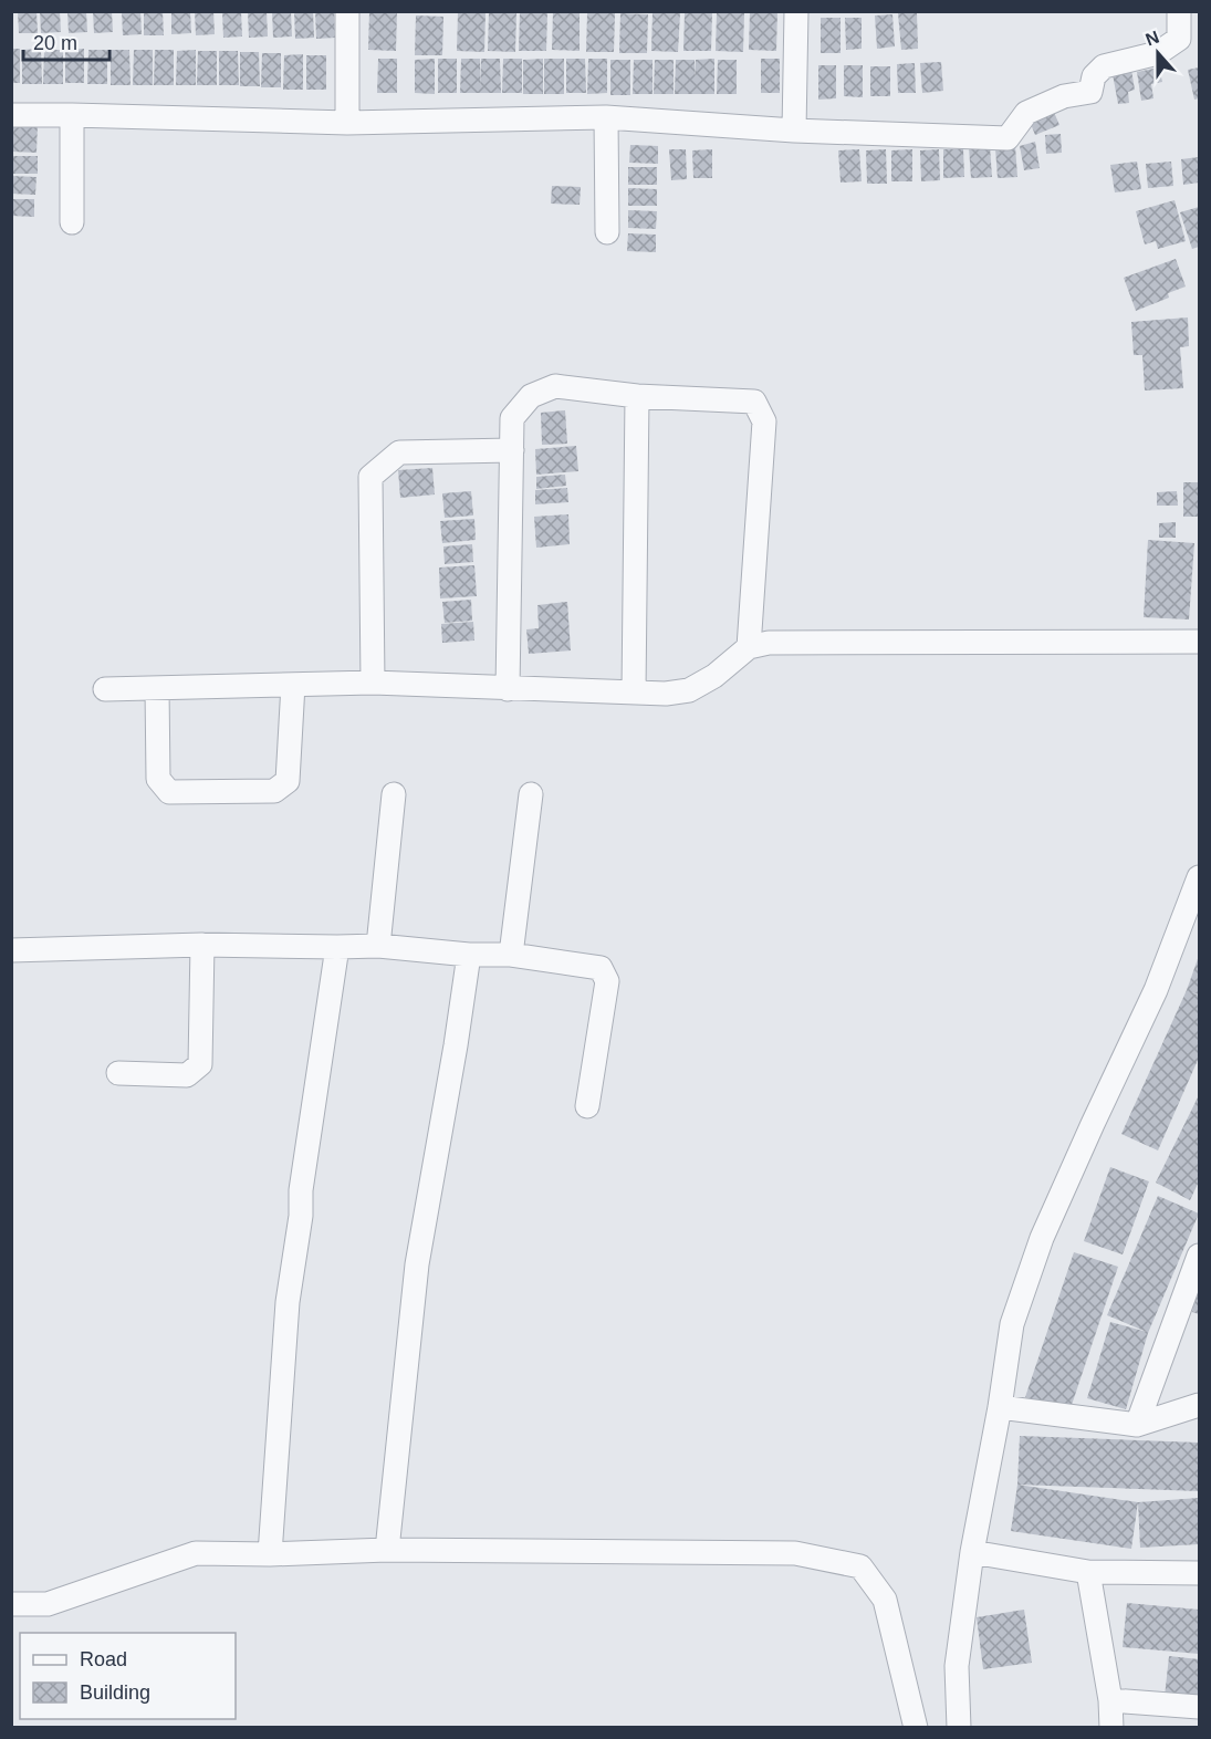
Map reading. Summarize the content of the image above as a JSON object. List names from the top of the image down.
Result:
{
  "legend": ["Road", "Building"],
  "scale_bar": "20 m",
  "north": "top"
}
